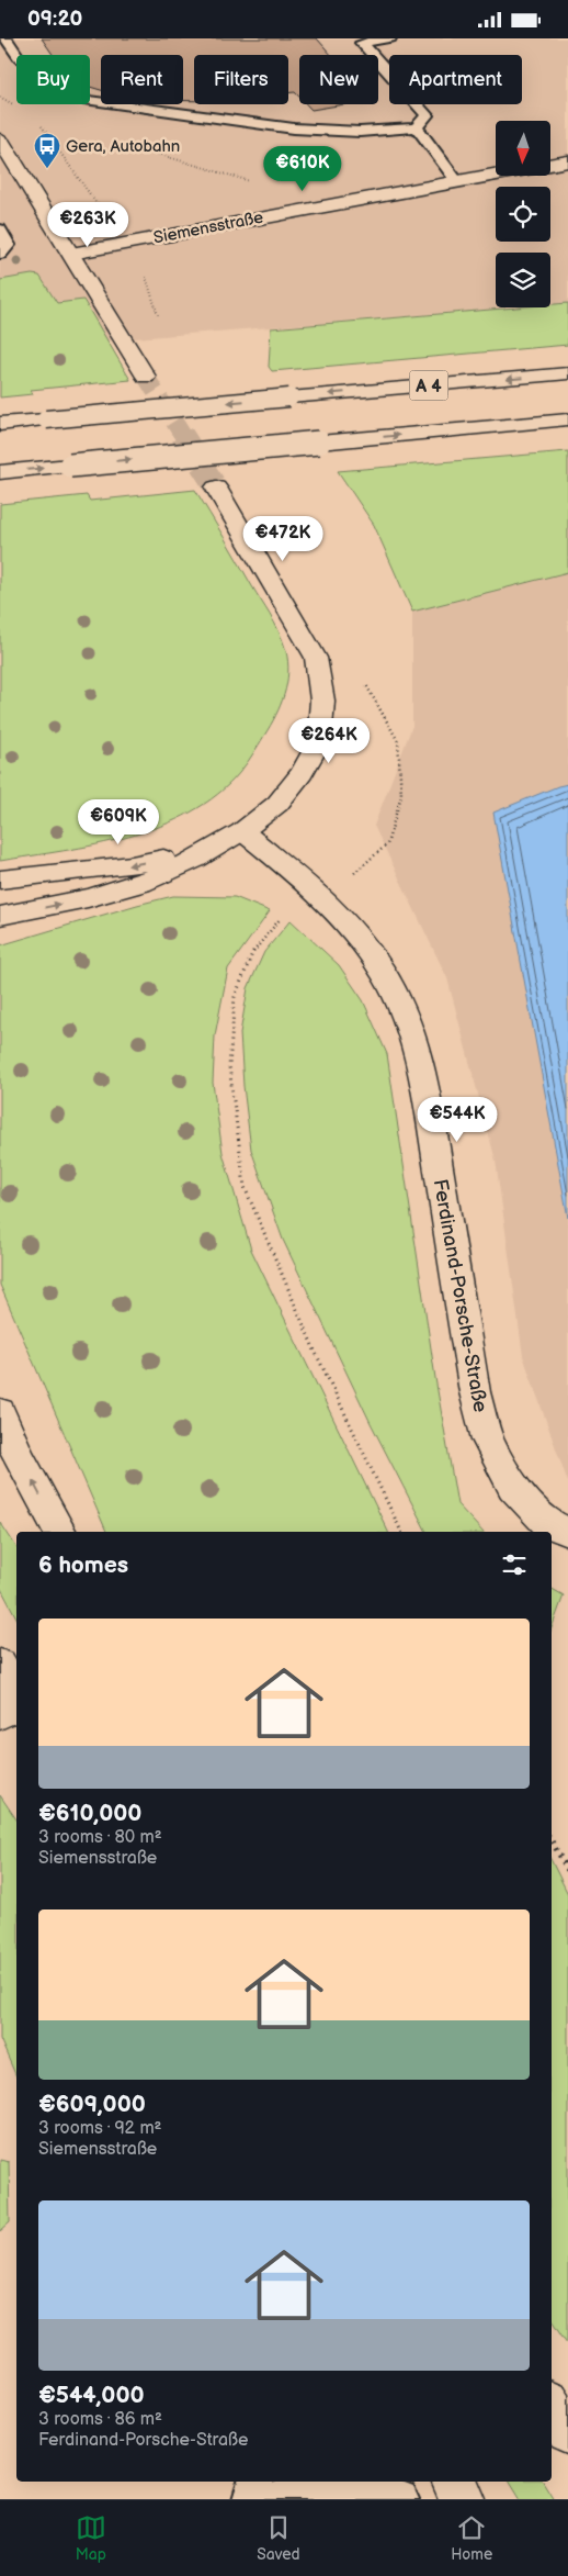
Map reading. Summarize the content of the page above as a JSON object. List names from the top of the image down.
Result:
{
  "streets": {
    "main road": ["Siemensstraße", "A 4", "Ferdinand-Porsche-Straße"]
  },
  "places": {
    "bus stop": ["Gera, Autobahn"]
  },
  "north": "bottom",
  "page": {
    "status": "09:20",
    "chip": [
      "Buy",
      "Rent",
      "Filters",
      "New",
      "Apartment"
    ],
    "price": [
      "€610K",
      "€263K",
      "€472K",
      "€264K",
      "€609K",
      "€544K"
    ],
    "heading": "6 homes",
    "list": [
      {
        "name": "€610,000",
        "note": "3 rooms · 80 m² · Siemensstraße"
      },
      {
        "name": "€609,000",
        "note": "3 rooms · 92 m² · Siemensstraße"
      },
      {
        "name": "€544,000",
        "note": "3 rooms · 86 m² · Ferdinand-Porsche-Straße"
      }
    ],
    "tabs": ["Map", "Saved", "Home"]
  }
}
